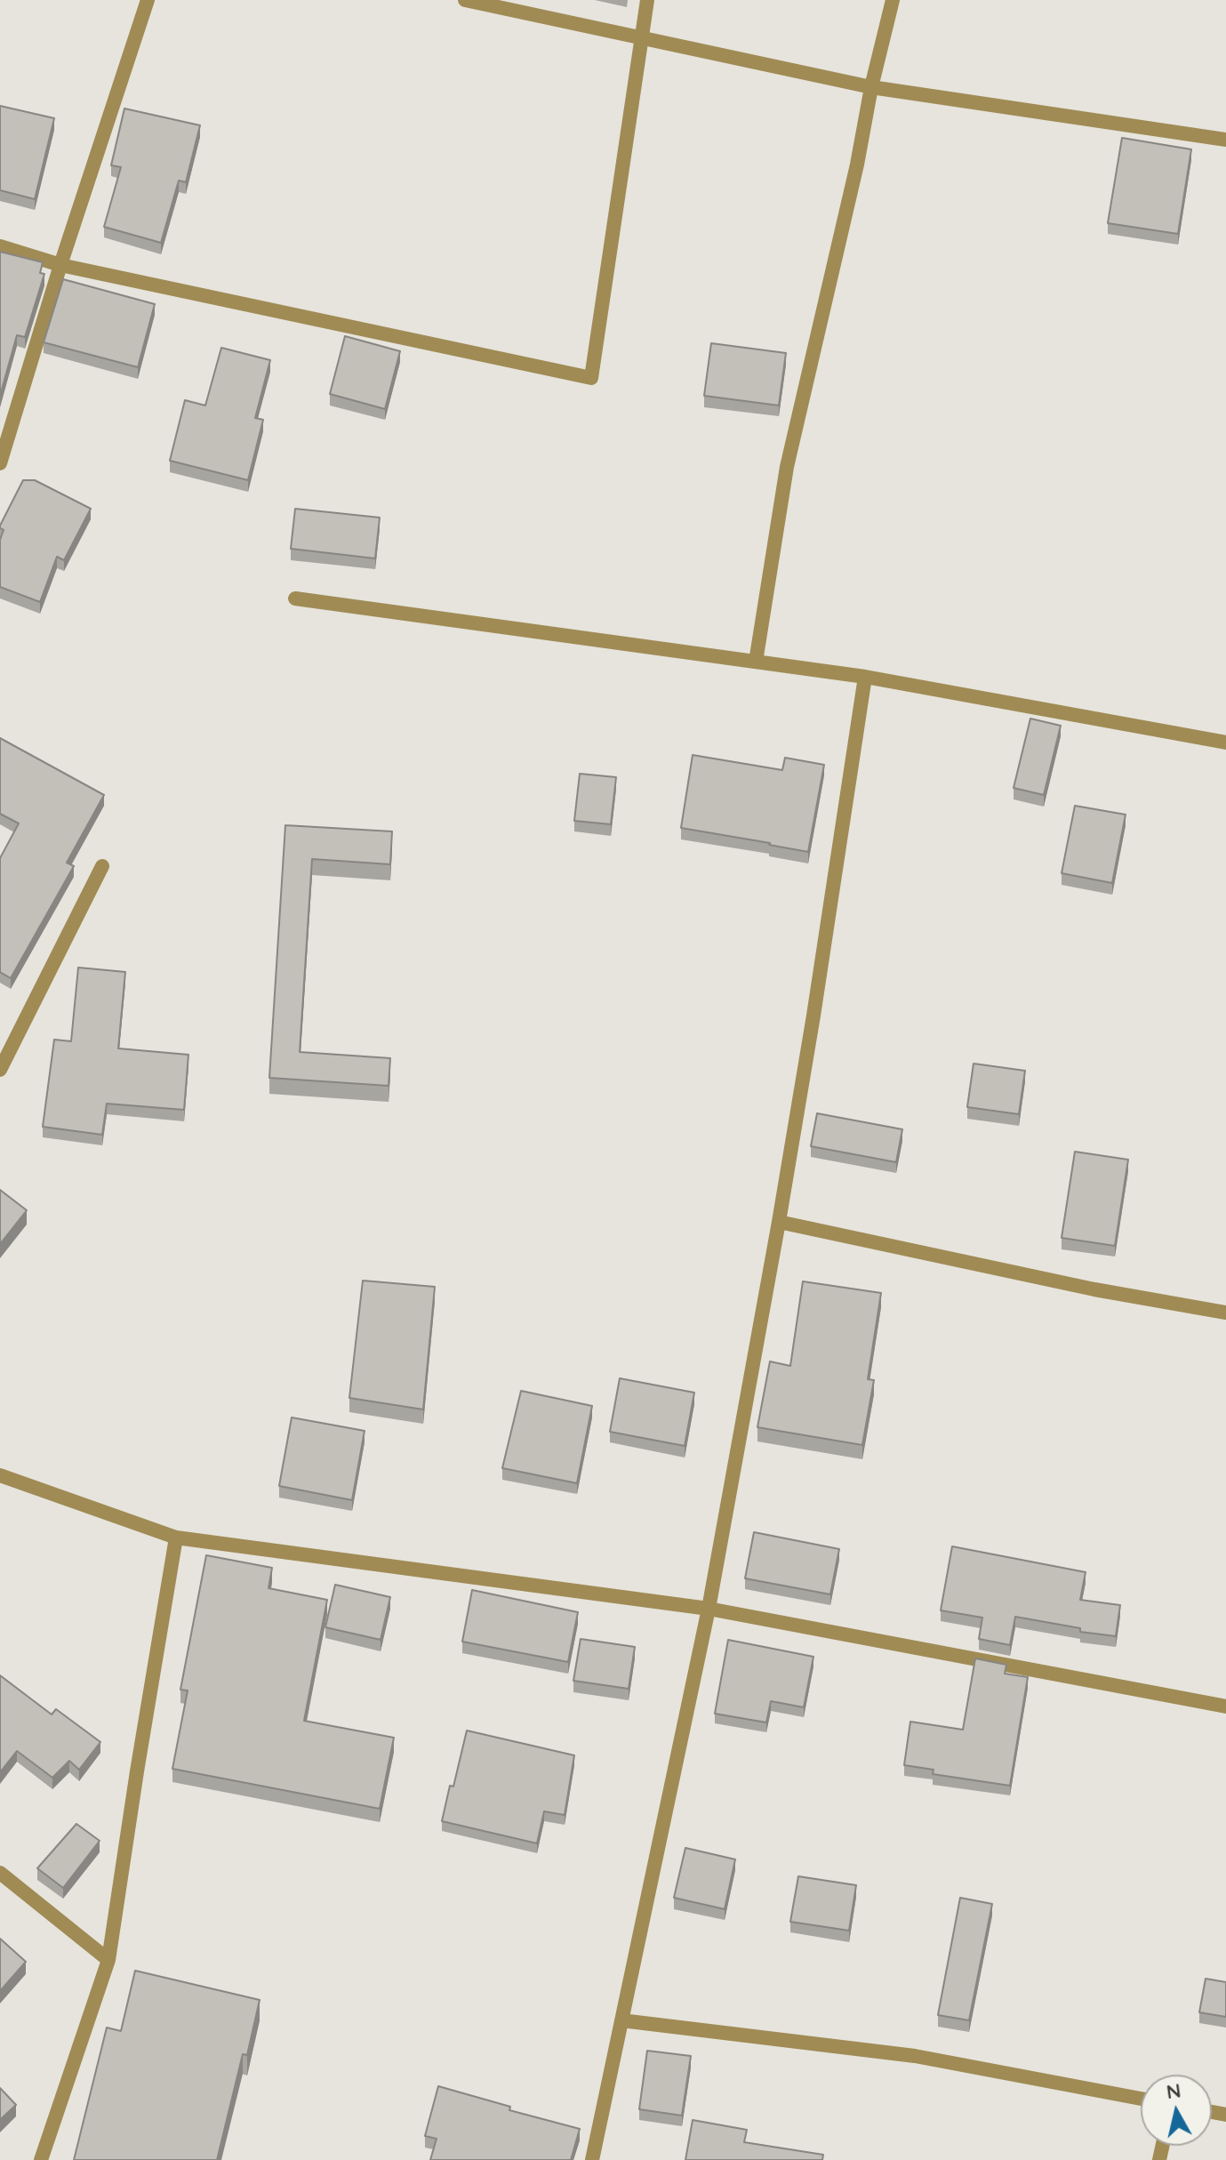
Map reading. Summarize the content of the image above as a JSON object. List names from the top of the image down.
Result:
{
  "north": "top"
}
